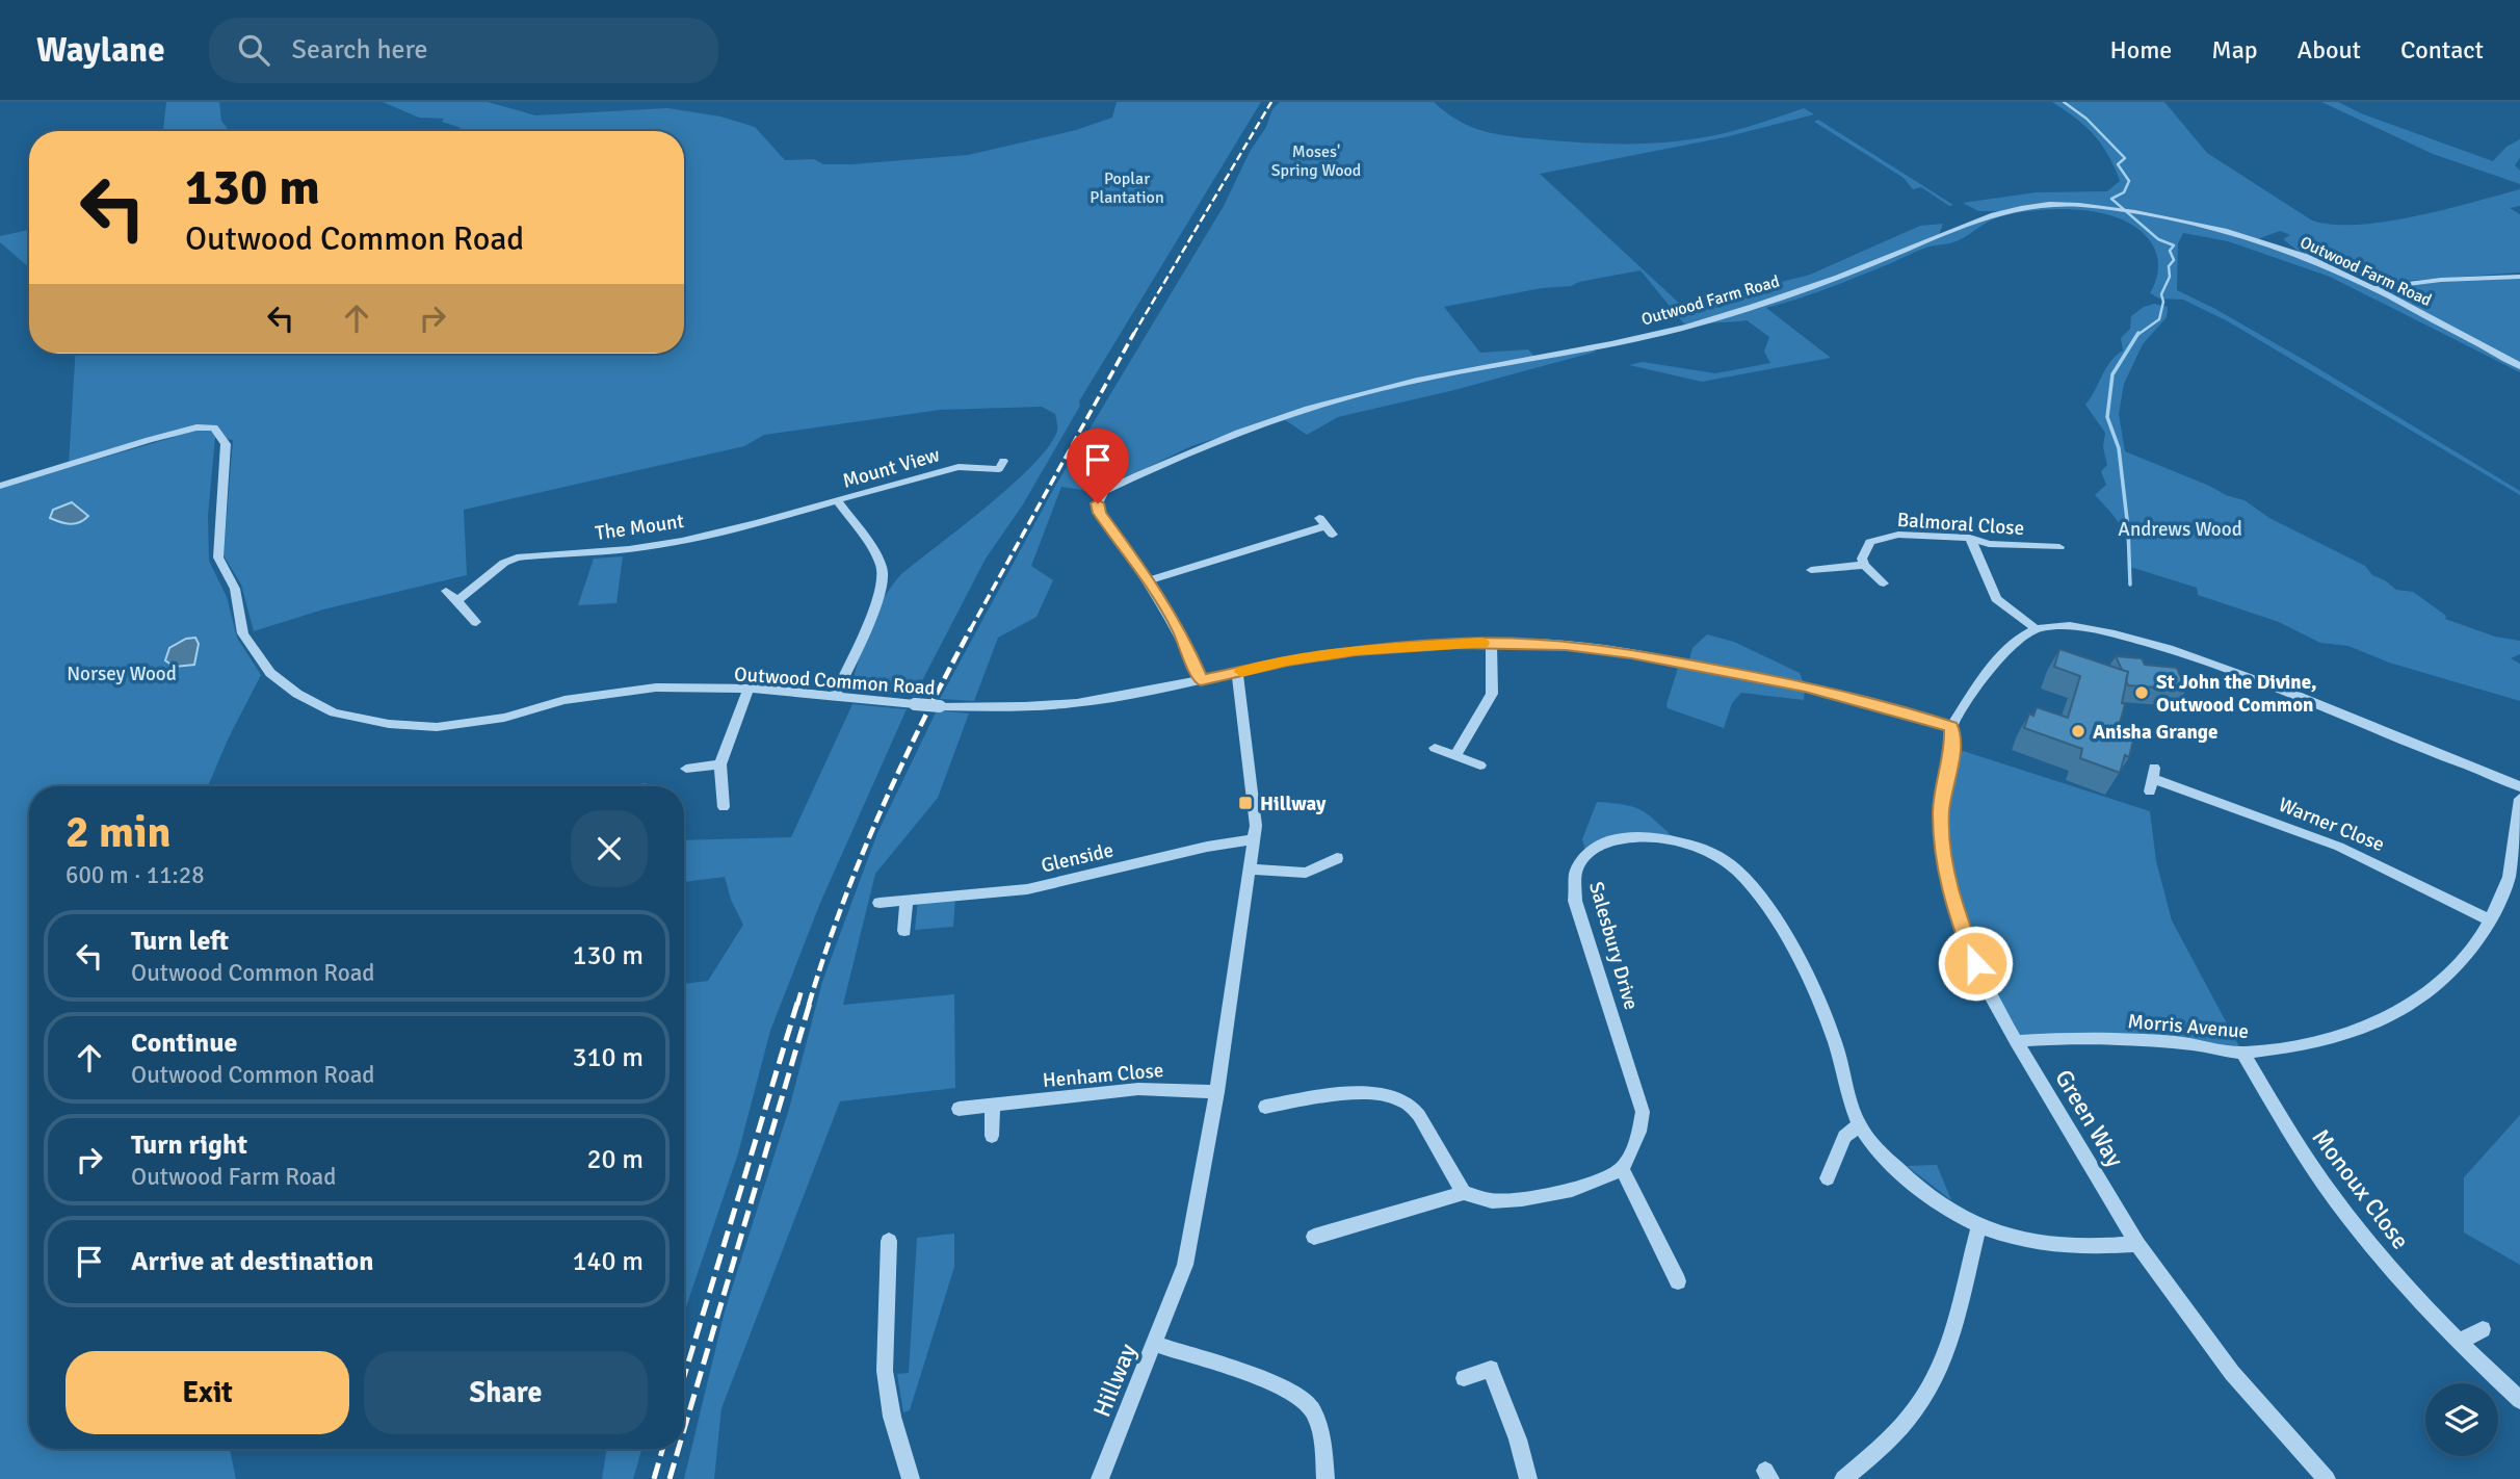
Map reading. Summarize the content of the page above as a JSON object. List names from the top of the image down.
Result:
{
  "streets": {
    "street": [
      "Outwood Farm Road",
      "Mount View",
      "Balmoral Close",
      "The Mount",
      "Outwood Common Road",
      "Warner Close",
      "Glenside",
      "Salesbury Drive",
      "Morris Avenue",
      "Henham Close",
      "Green Way",
      "Monoux Close",
      "Hillway"
    ]
  },
  "crossings": [
    ["Outwood Farm Road", "Outwood Common Road"],
    ["Mount View", "The Mount"],
    ["Mount View", "Outwood Common Road"],
    ["Outwood Common Road", "Green Way"],
    ["Outwood Common Road", "Hillway"],
    ["Warner Close", "Morris Avenue"],
    ["Glenside", "Hillway"],
    ["Salesbury Drive", "Green Way"],
    ["Morris Avenue", "Green Way"],
    ["Morris Avenue", "Monoux Close"],
    ["Henham Close", "Hillway"]
  ],
  "parks": [
    "Moses' Spring Wood",
    "Poplar Plantation",
    "Andrews Wood",
    "Norsey Wood"
  ],
  "places": {
    "other": ["St John the Divine, Outwood Common", "Anisha Grange"],
    "transit": ["Hillway"]
  },
  "page": {
    "header": "Waylane",
    "search": "Search here",
    "nav": [
      "Home",
      "Map",
      "About",
      "Contact"
    ],
    "turn": ["130 m", "Outwood Common Road"],
    "heading": ["2 min", "600 m · 11:28"],
    "list": [
      {
        "name": "Turn left",
        "note": "Outwood Common Road",
        "value": "130 m"
      },
      {
        "name": "Continue",
        "note": "Outwood Common Road",
        "value": "310 m"
      },
      {
        "name": "Turn right",
        "note": "Outwood Farm Road",
        "value": "20 m"
      },
      {
        "name": "Arrive at destination",
        "value": "140 m"
      }
    ],
    "buttons": ["Exit", "Share"]
  }
}
